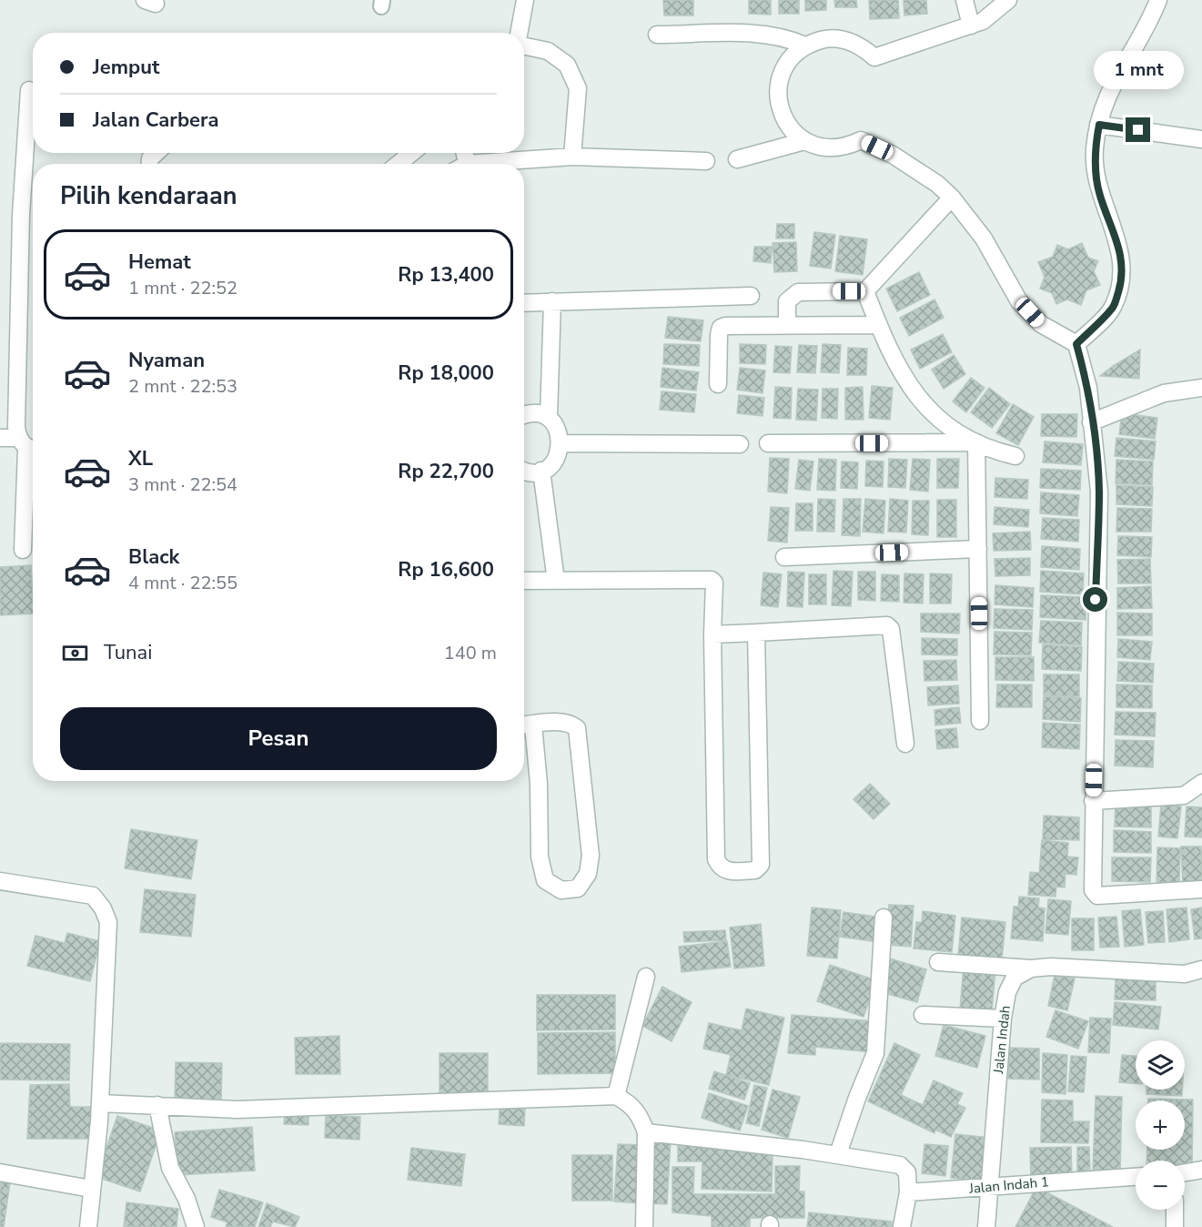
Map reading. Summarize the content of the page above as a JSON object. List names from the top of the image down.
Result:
{
  "streets": {
    "street": ["Jalan Indah", "Jalan Indah 1"]
  },
  "crossings": [
    ["Jalan Indah", "Jalan Indah 1"]
  ],
  "page": {
    "banner": ["Jemput", "Jalan Carbera"],
    "bubble": "1 mnt",
    "heading": "Pilih kendaraan",
    "list": [
      {
        "name": "Hemat",
        "note": "1 mnt · 22:52",
        "value": "Rp 13,400"
      },
      {
        "name": "Nyaman",
        "note": "2 mnt · 22:53",
        "value": "Rp 18,000"
      },
      {
        "name": "XL",
        "note": "3 mnt · 22:54",
        "value": "Rp 22,700"
      },
      {
        "name": "Black",
        "note": "4 mnt · 22:55",
        "value": "Rp 16,600"
      }
    ],
    "pay": ["Tunai", "140 m"],
    "buttons": "Pesan",
    "map_buttons": ["+", "−"]
  }
}
